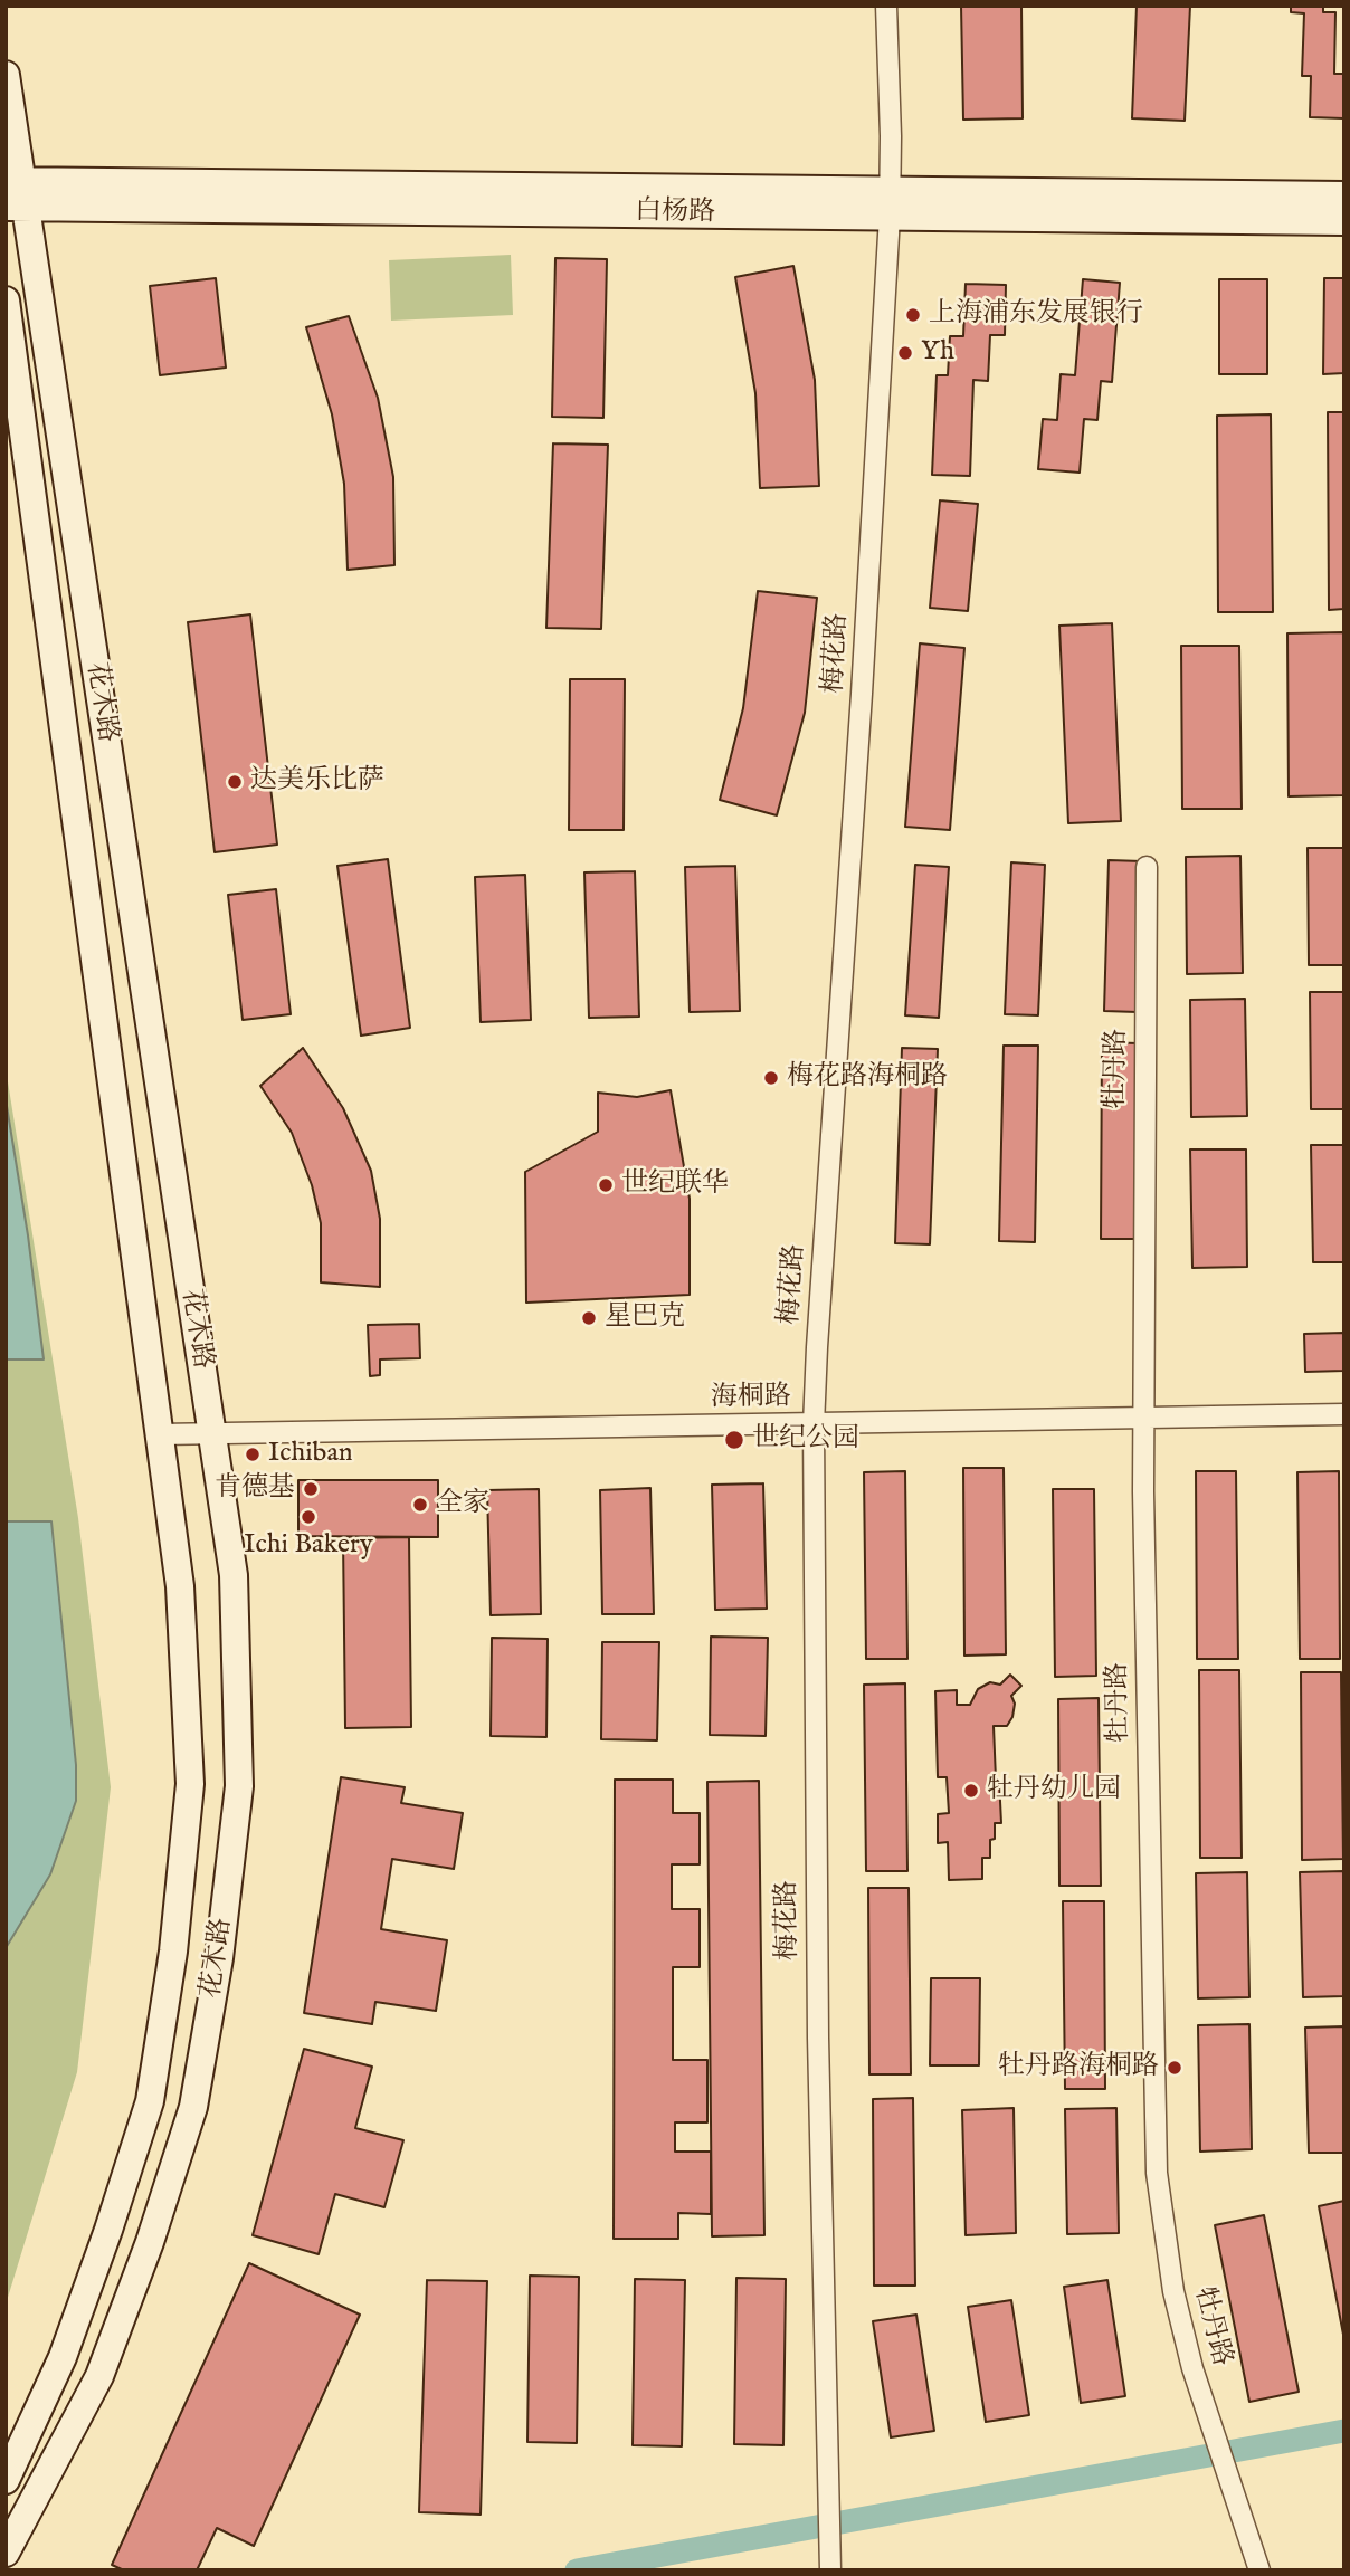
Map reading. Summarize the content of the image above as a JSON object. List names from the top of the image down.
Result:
{
  "streets": {
    "main road": ["白杨路", "花木路"],
    "street": ["梅花路", "牡丹路", "海桐路"]
  },
  "crossings": [
    ["白杨路", "梅花路"],
    ["白杨路", "花木路"],
    ["梅花路", "海桐路"],
    ["花木路", "海桐路"],
    ["牡丹路", "海桐路"]
  ],
  "places": [
    "上海浦东发展银行",
    "Yh",
    "达美乐比萨",
    "梅花路海桐路",
    "世纪联华",
    "星巴克",
    "世纪公园",
    "Ichiban",
    "肯德基",
    "全家",
    "Ichi Bakery",
    "牡丹幼儿园",
    "牡丹路海桐路"
  ]
}
